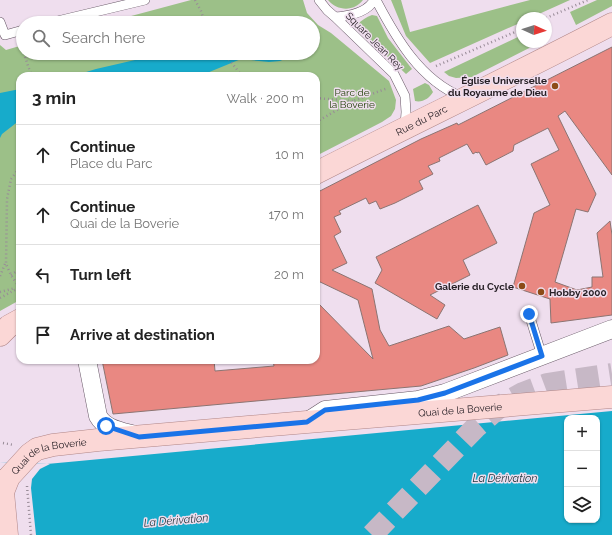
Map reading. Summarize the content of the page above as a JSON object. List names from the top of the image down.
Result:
{
  "streets": {
    "main road": ["Rue du Parc", "Quai de la Boverie"],
    "lane": ["Square Jean Rey"]
  },
  "crossings": [
    ["Square Jean Rey", "Rue du Parc"]
  ],
  "water": ["La Dérivation"],
  "parks": ["Parc de la Boverie"],
  "places": ["Église Universelle du Royaume de Dieu", "Galerie du Cycle", "Hobby 2000"],
  "north": "right",
  "page": {
    "search": "Search here",
    "heading": ["3 min", "Walk · 200 m"],
    "list": [
      ["Continue", "Place du Parc", "10 m"],
      ["Continue", "Quai de la Boverie", "170 m"],
      ["Turn left", "20 m"],
      "Arrive at destination"
    ],
    "map_buttons": ["+", "−"]
  }
}
